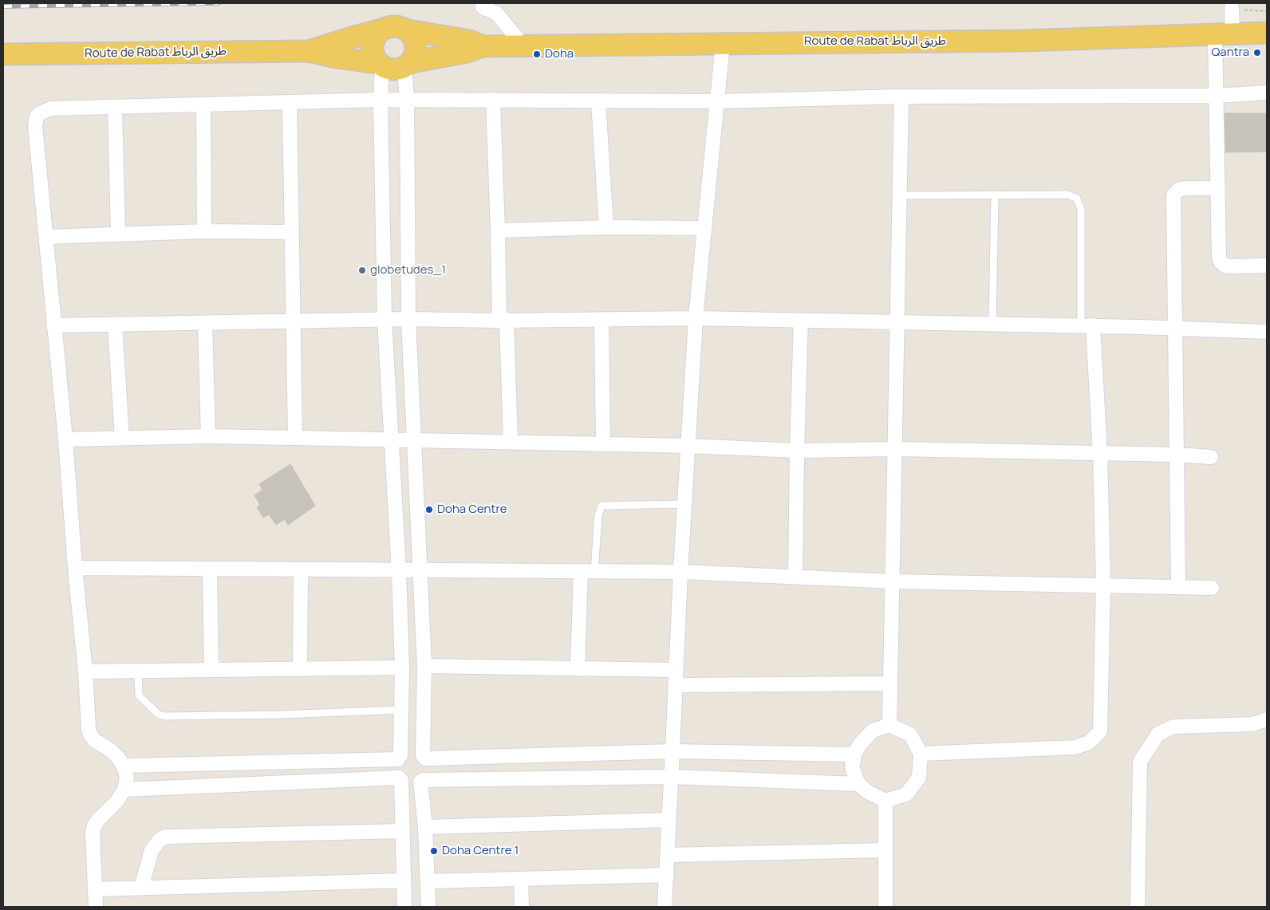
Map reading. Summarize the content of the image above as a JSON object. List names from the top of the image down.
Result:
{
  "streets": {
    "main road": ["Route de Rabat طريق الرباط"]
  },
  "places": [
    "Qantra",
    "Doha",
    "globetudes_1",
    "Doha Centre",
    "Doha Centre 1"
  ]
}
